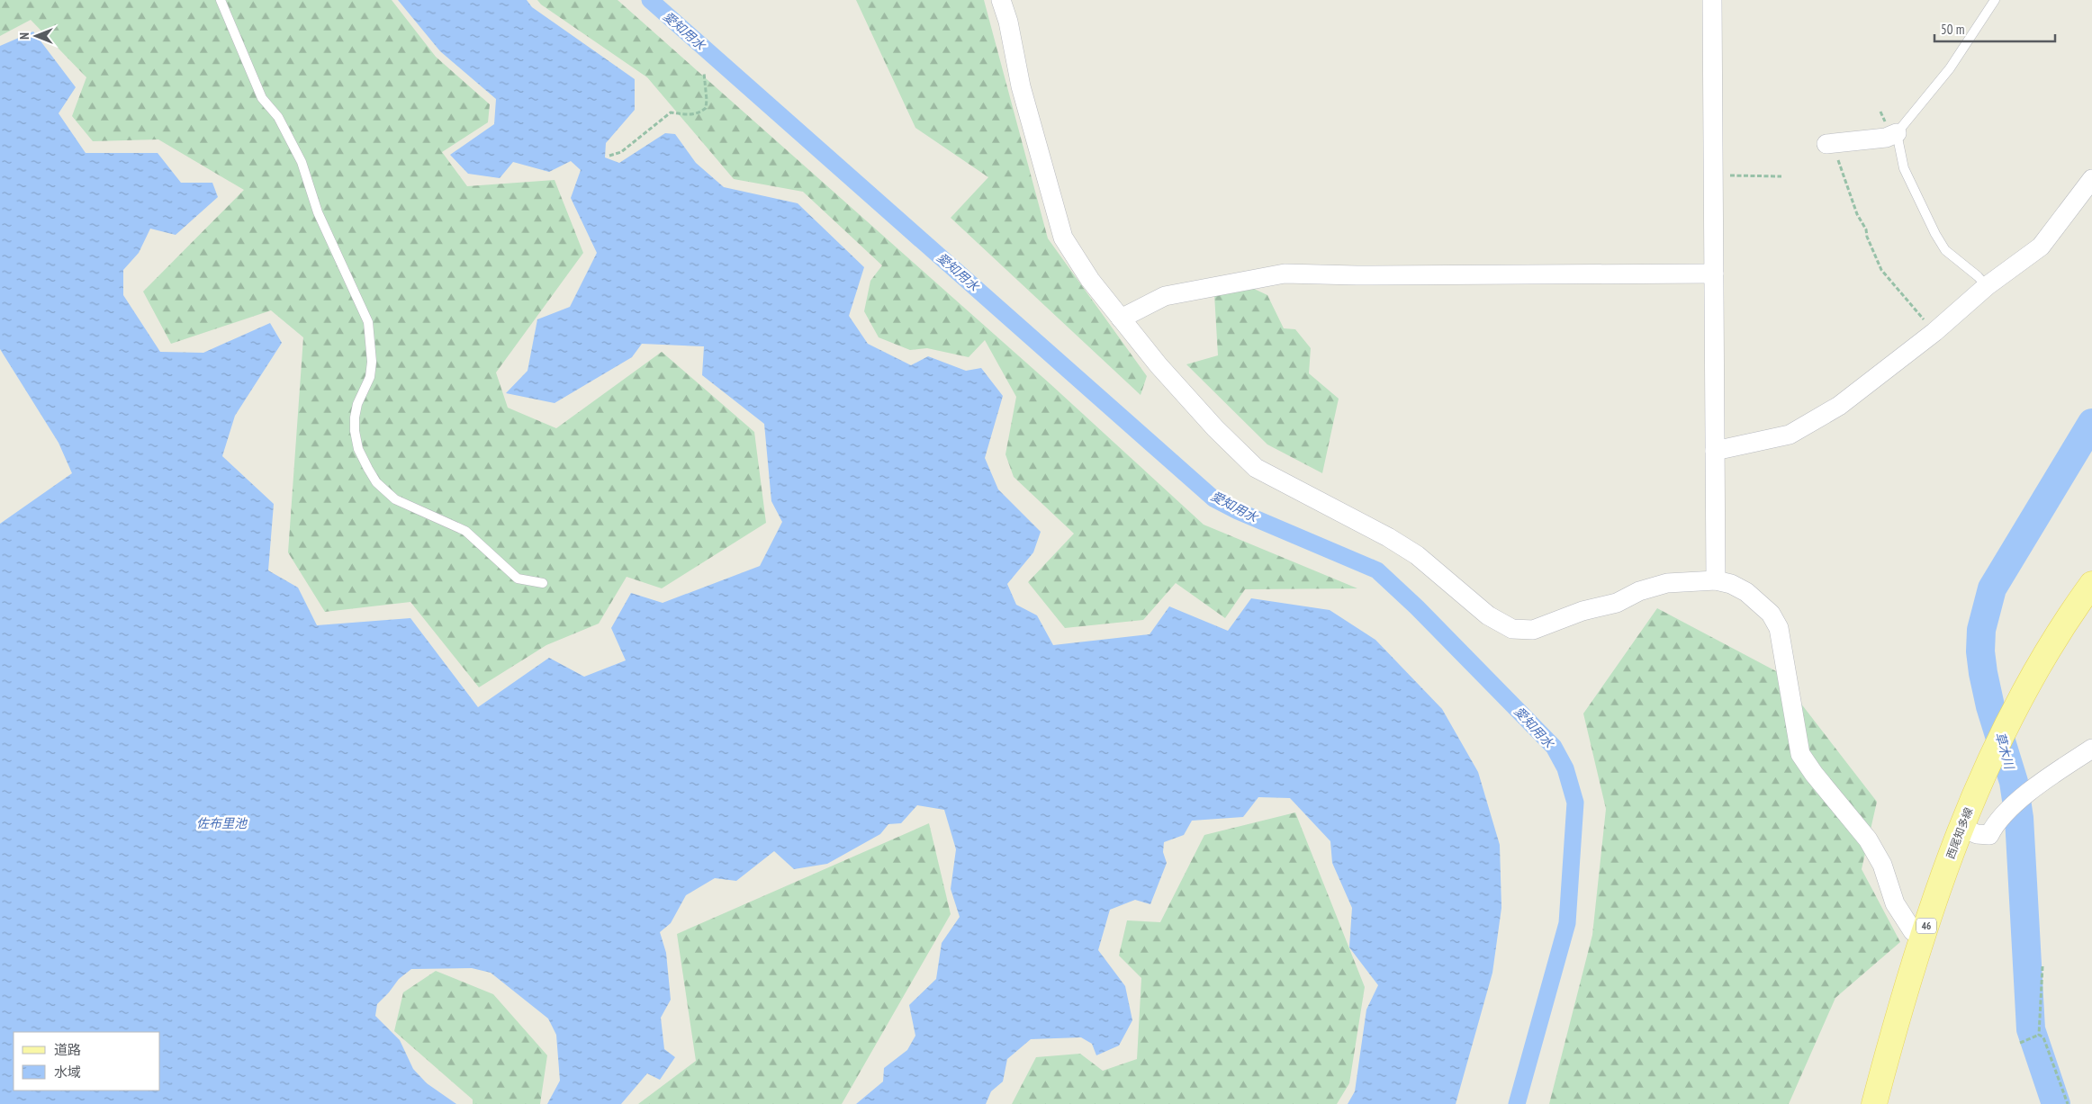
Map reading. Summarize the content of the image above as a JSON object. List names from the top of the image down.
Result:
{
  "streets": {
    "main road": ["西尾知多線", "46"]
  },
  "water": ["愛知用水", "草木川", "佐布里池"],
  "legend": ["道路", "水域"],
  "scale_bar": "50 m",
  "north": "left"
}
